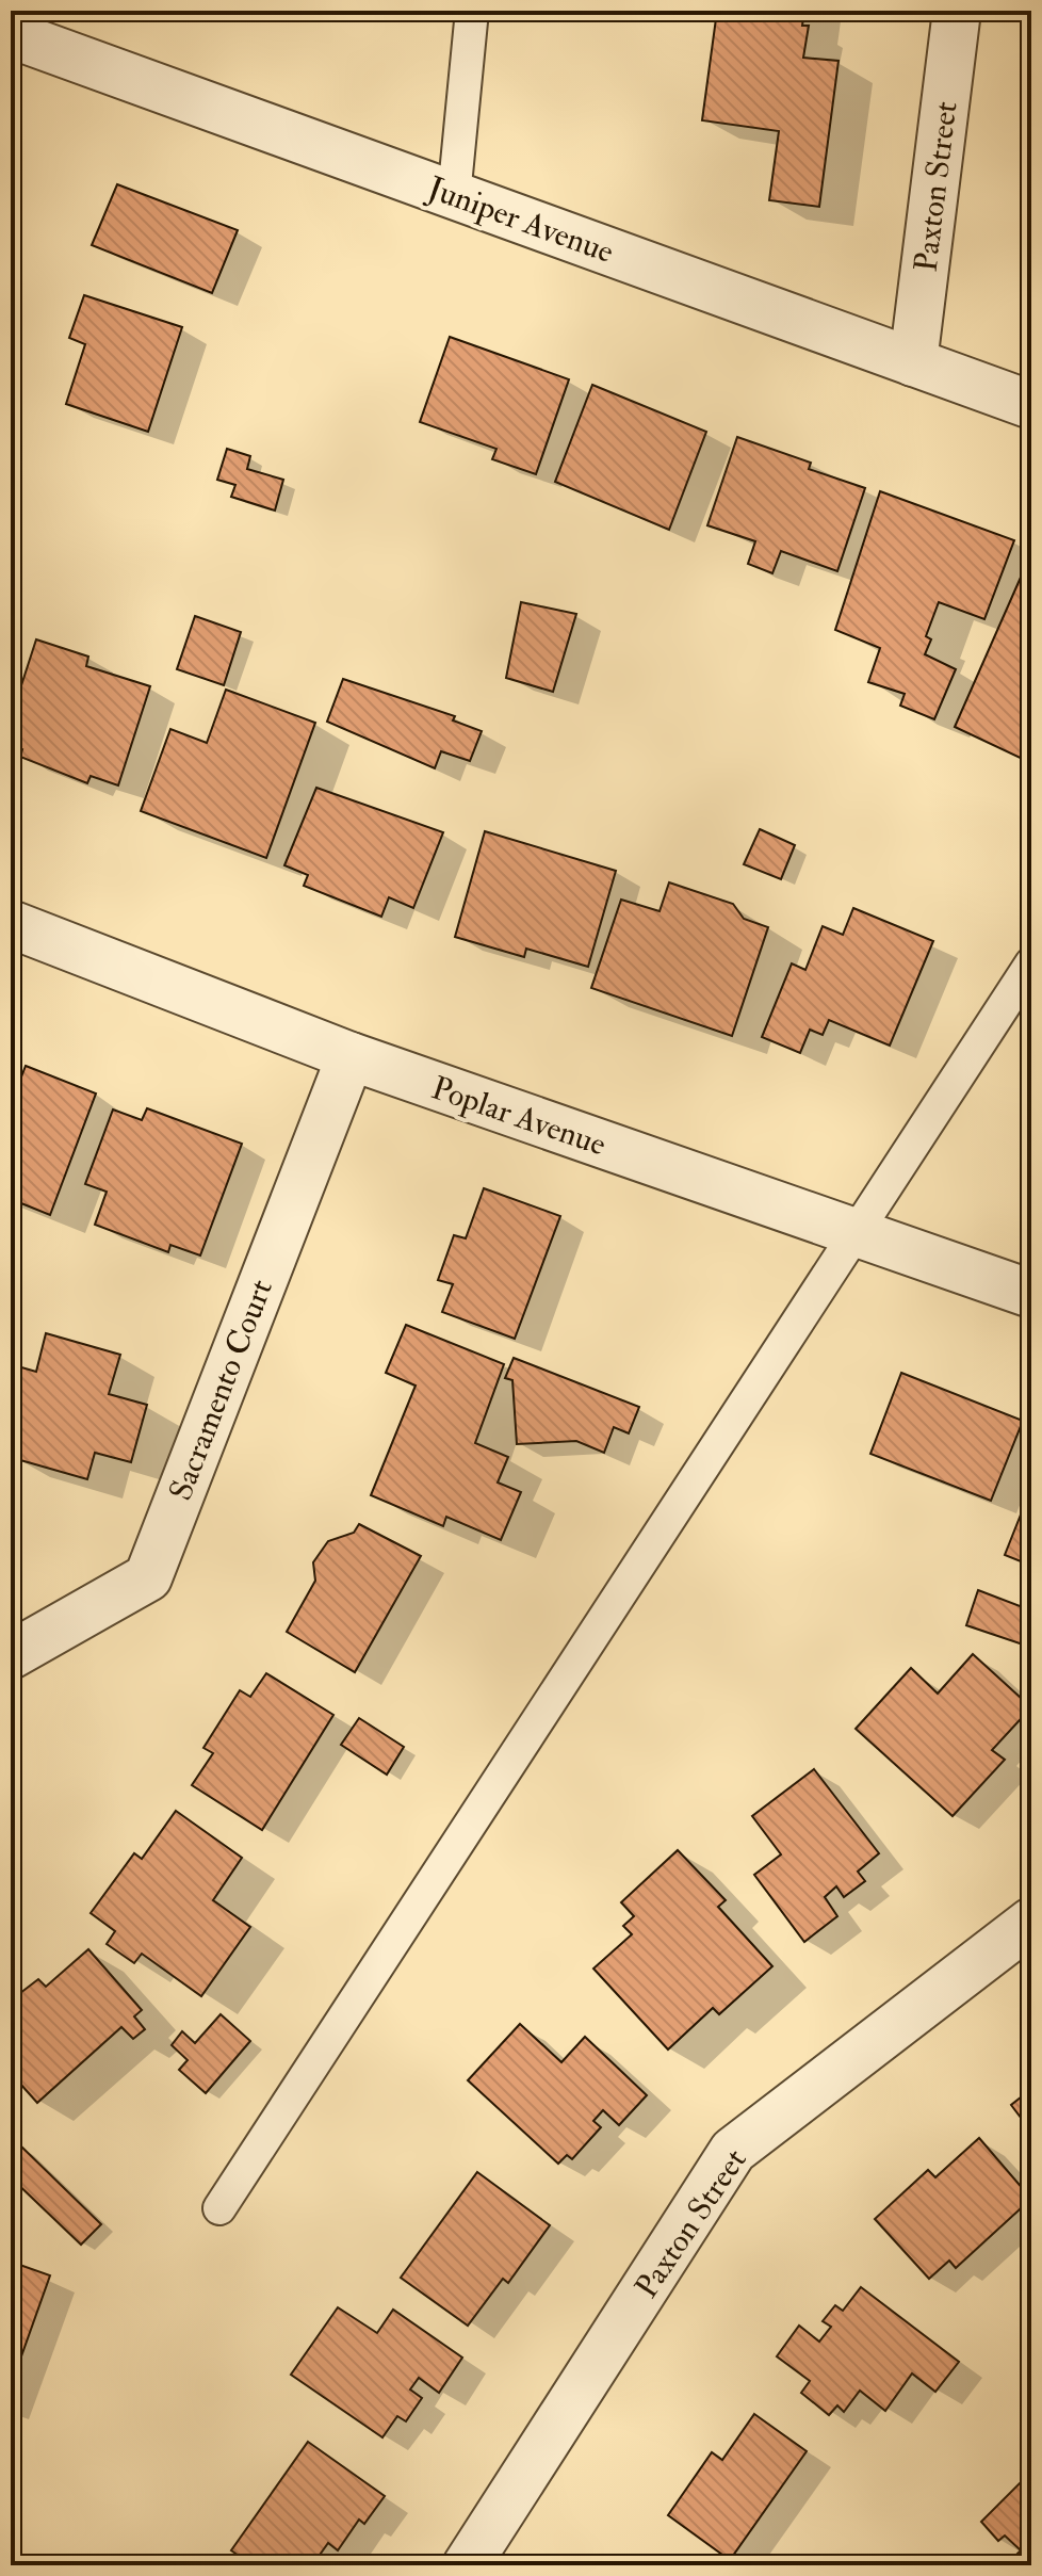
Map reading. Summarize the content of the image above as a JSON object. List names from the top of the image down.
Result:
{
  "streets": {
    "street": [
      "Paxton Street",
      "Juniper Avenue",
      "Poplar Avenue",
      "Sacramento Court"
    ]
  },
  "crossings": [
    ["Paxton Street", "Juniper Avenue"],
    ["Poplar Avenue", "Sacramento Court"]
  ]
}
